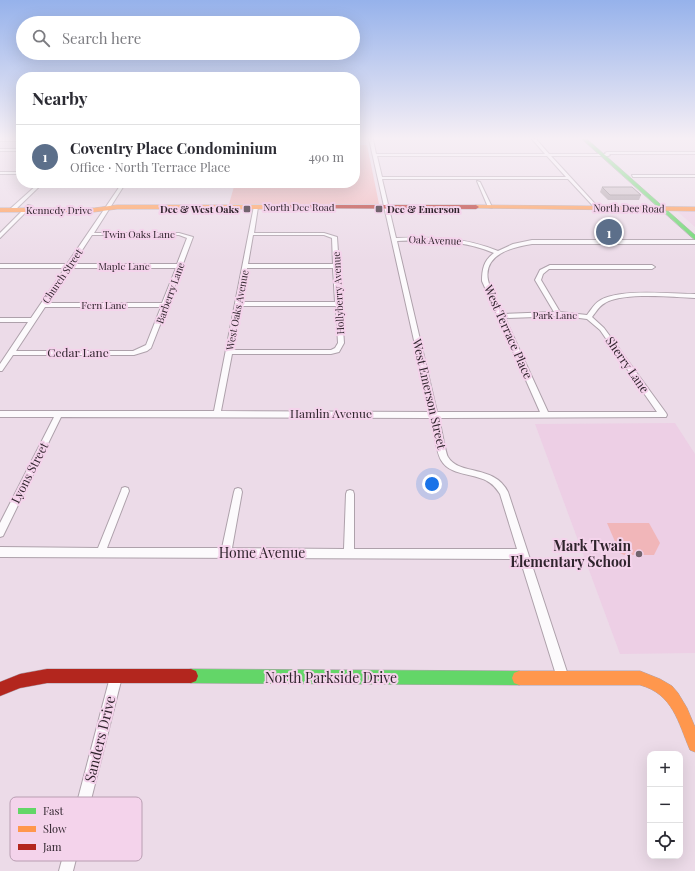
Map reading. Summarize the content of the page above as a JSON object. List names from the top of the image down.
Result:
{
  "streets": {
    "street": [
      "North Dee Road",
      "Kennedy Drive",
      "Twin Oaks Lane",
      "Oak Avenue",
      "Maple Lane",
      "Church Street",
      "Barberry Lane",
      "Hollyberry Avenue",
      "Fern Lane",
      "West Oaks Avenue",
      "Park Lane",
      "West Terrace Place",
      "Cedar Lane",
      "Sherry Lane",
      "West Emerson Street",
      "Hamlin Avenue",
      "Lyons Street",
      "Home Avenue",
      "North Parkside Drive",
      "Sanders Drive"
    ]
  },
  "crossings": [
    ["North Dee Road", "Kennedy Drive"],
    ["North Dee Road", "Church Street"],
    ["North Dee Road", "West Oaks Avenue"],
    ["North Dee Road", "West Emerson Street"],
    ["Kennedy Drive", "Church Street"],
    ["Twin Oaks Lane", "Church Street"],
    ["Twin Oaks Lane", "Barberry Lane"],
    ["Oak Avenue", "West Terrace Place"],
    ["Oak Avenue", "West Emerson Street"],
    ["Maple Lane", "Church Street"],
    ["Maple Lane", "Barberry Lane"],
    ["Church Street", "Fern Lane"],
    ["Church Street", "Cedar Lane"],
    ["Barberry Lane", "Fern Lane"],
    ["Barberry Lane", "Cedar Lane"],
    ["Hollyberry Avenue", "West Oaks Avenue"],
    ["West Oaks Avenue", "Hamlin Avenue"],
    ["Park Lane", "West Terrace Place"],
    ["Park Lane", "Sherry Lane"],
    ["West Terrace Place", "Hamlin Avenue"],
    ["Sherry Lane", "Hamlin Avenue"],
    ["West Emerson Street", "Hamlin Avenue"],
    ["West Emerson Street", "Home Avenue"],
    ["West Emerson Street", "North Parkside Drive"],
    ["Hamlin Avenue", "Lyons Street"],
    ["North Parkside Drive", "Sanders Drive"]
  ],
  "places": {
    "transit": ["Dee & West Oaks", "Dee & Emerson"],
    "other": ["Mark Twain Elementary School"]
  },
  "legend": ["Fast", "Slow", "Jam"],
  "page": {
    "search": "Search here",
    "heading": "Nearby",
    "list": [
      {
        "mark": "1",
        "name": "Coventry Place Condominium",
        "note": "Office · North Terrace Place",
        "value": "490 m"
      }
    ],
    "pins": "1",
    "map_buttons": ["+", "−"]
  }
}
